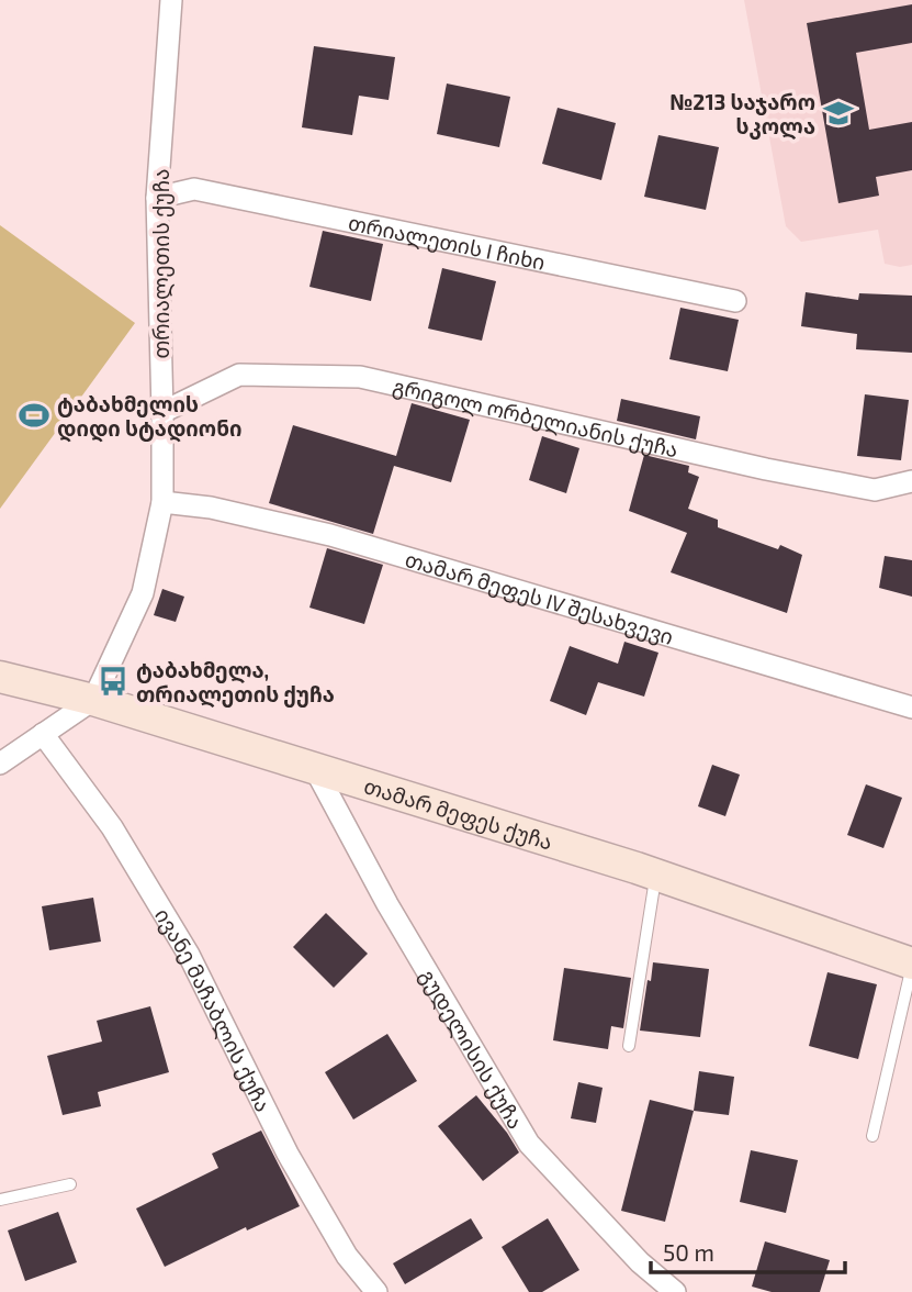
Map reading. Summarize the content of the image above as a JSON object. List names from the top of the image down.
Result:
{
  "streets": {
    "street": [
      "თრიალეთის I ჩიხი",
      "თრიალეთის ქუჩა",
      "გრიგოლ ორბელიანის ქუჩა",
      "თამარ მეფეს IV შესახვევი",
      "თამარ მეფეს ქუჩა",
      "ივანე მაჩაბლის ქუჩა",
      "გუდელისის ქუჩა"
    ]
  },
  "crossings": [
    ["თრიალეთის I ჩიხი", "თრიალეთის ქუჩა"],
    ["თრიალეთის ქუჩა", "გრიგოლ ორბელიანის ქუჩა"],
    ["თრიალეთის ქუჩა", "თამარ მეფეს IV შესახვევი"],
    ["თრიალეთის ქუჩა", "თამარ მეფეს ქუჩა"],
    ["თამარ მეფეს ქუჩა", "გუდელისის ქუჩა"]
  ],
  "places": {
    "school or university": ["№213 საჯარო სკოლა"],
    "sports": ["ტაბახმელის დიდი სტადიონი"],
    "bus stop": ["ტაბახმელა, თრიალეთის ქუჩა"]
  },
  "scale_bar": "50 m"
}
